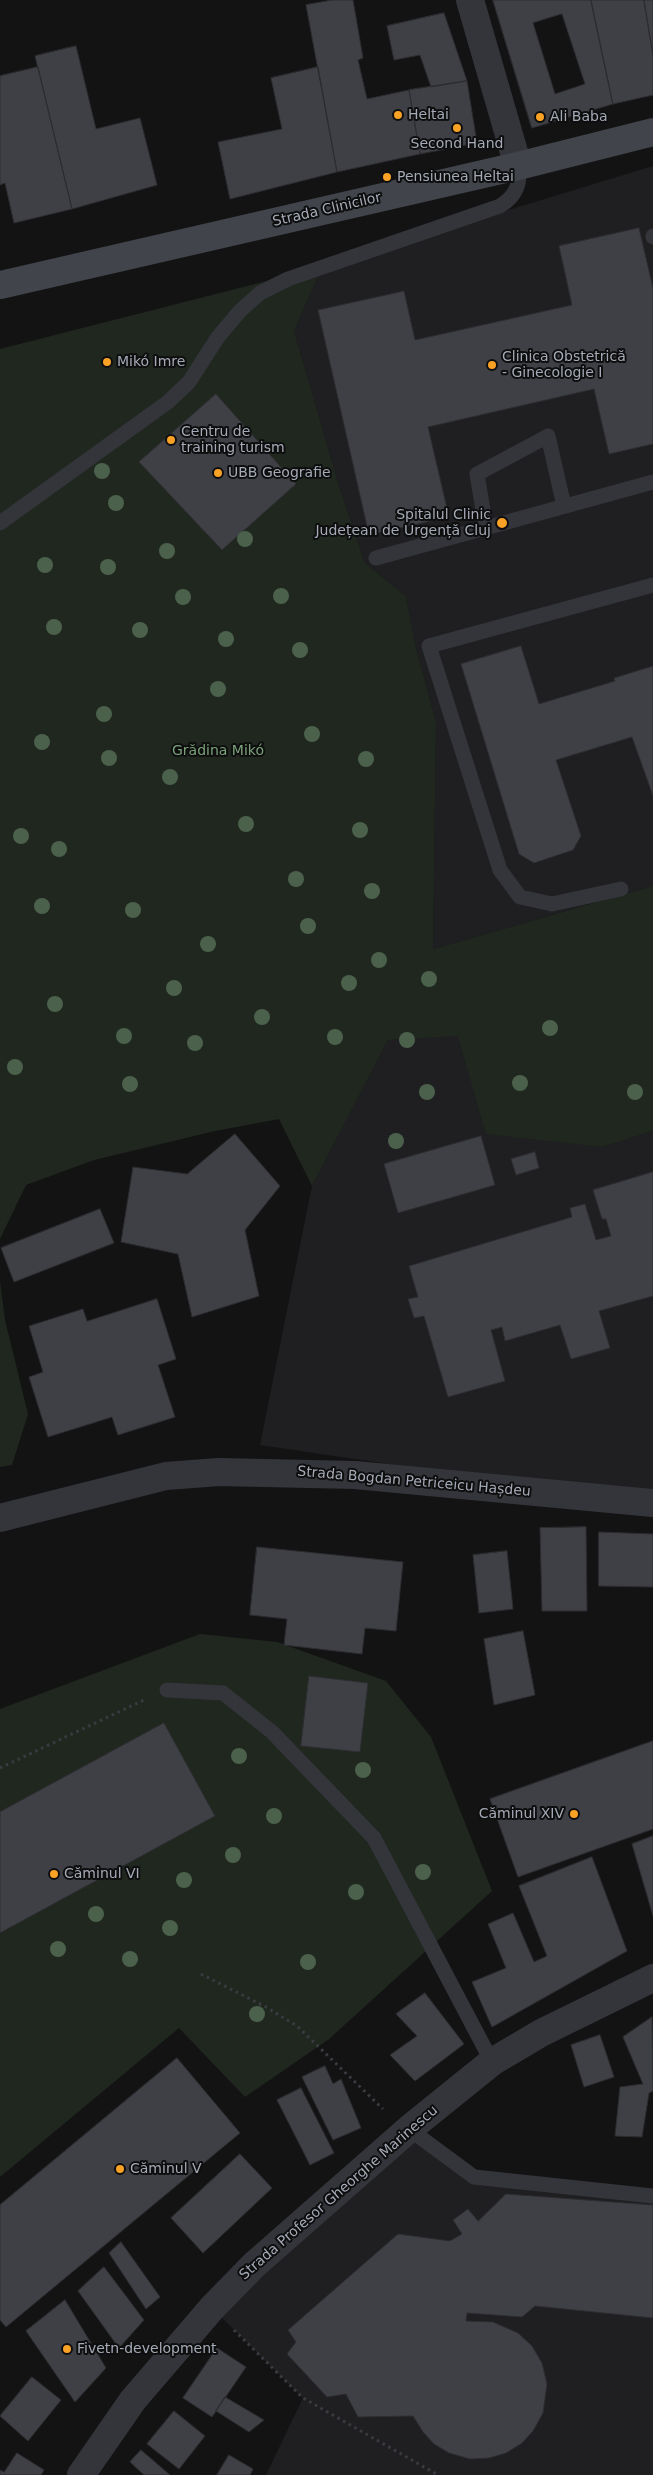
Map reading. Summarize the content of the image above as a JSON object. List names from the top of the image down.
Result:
{
  "streets": {
    "main road": ["Strada Clinicilor"],
    "street": ["Strada Bogdan Petriceicu Hașdeu", "Strada Profesor Gheorghe Marinescu"]
  },
  "parks": ["Grădina Mikó"],
  "places": [
    "Heltai",
    "Ali Baba",
    "Second Hand",
    "Pensiunea Heltai",
    "Mikó Imre",
    "Clinica Obstetrică - Ginecologie I",
    "Centru de training turism",
    "UBB Geografie",
    "Spitalul Clinic Județean de Urgență Cluj",
    "Căminul XIV",
    "Căminul VI",
    "Căminul V",
    "Fivetn-development"
  ]
}
